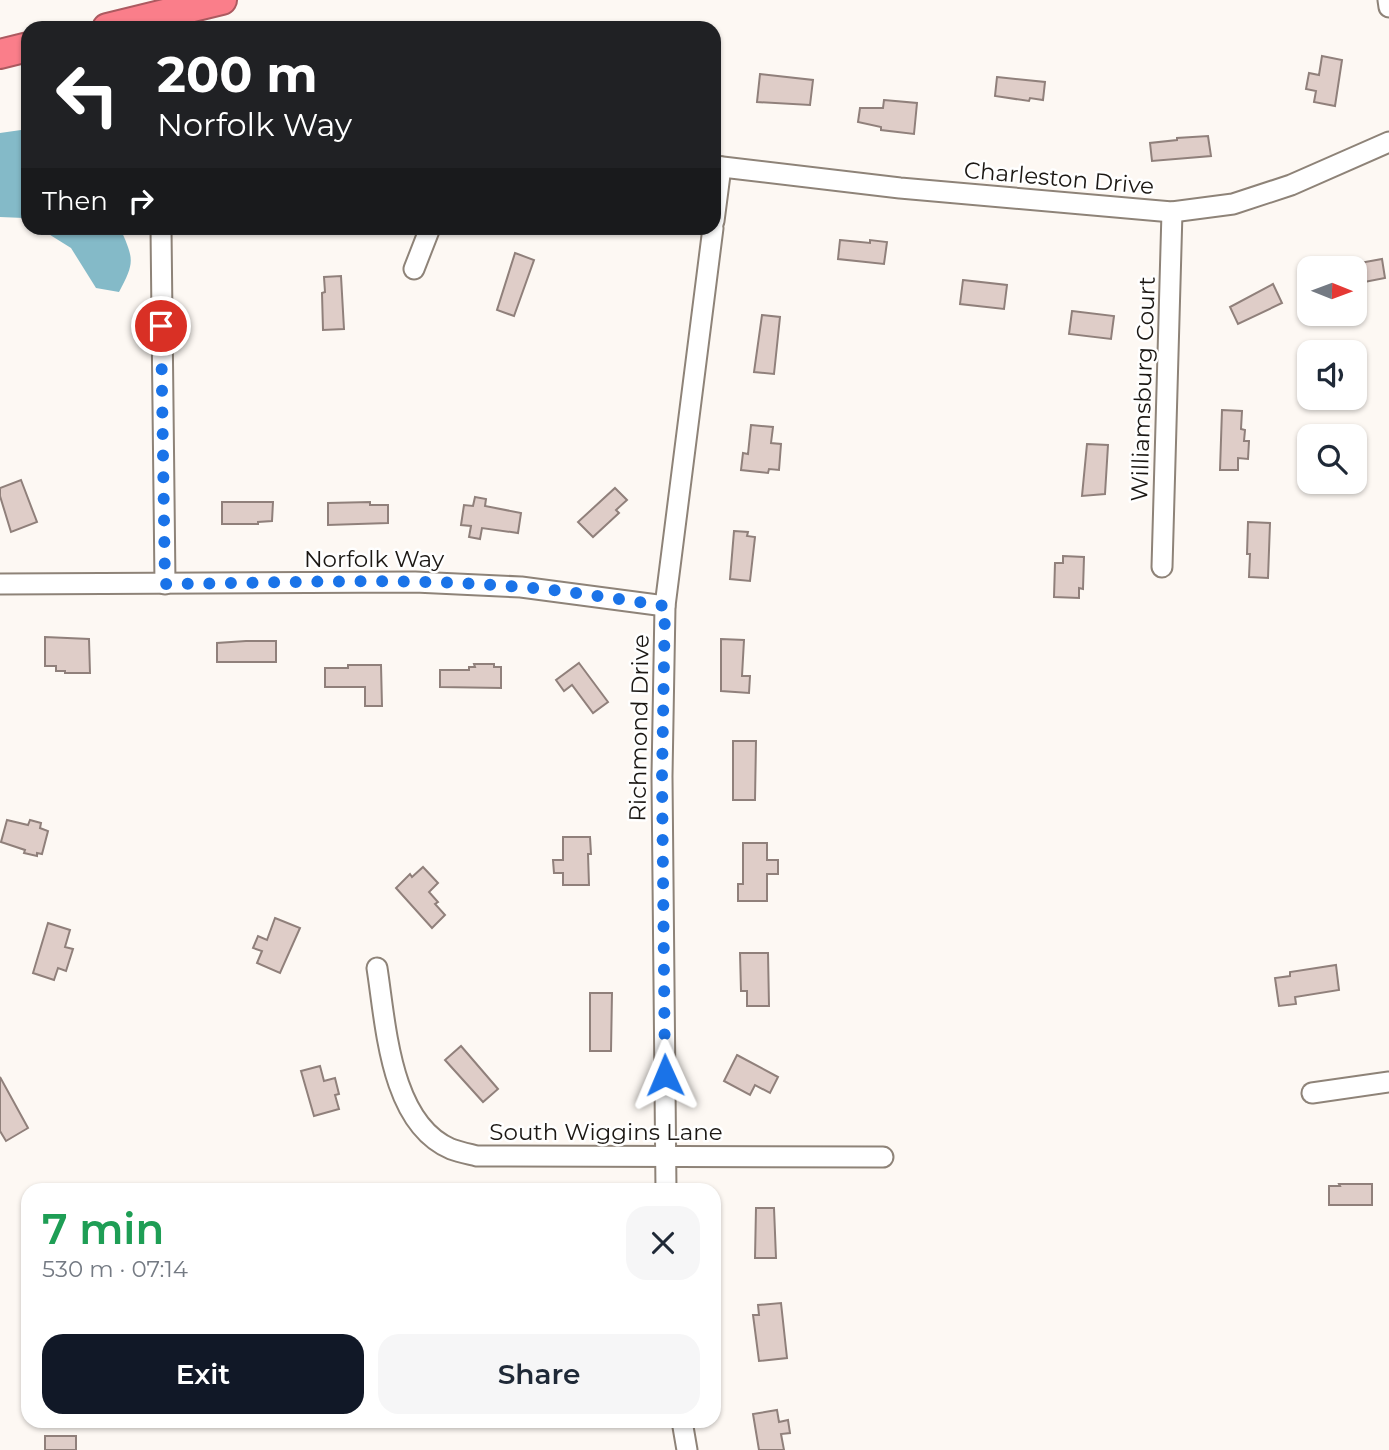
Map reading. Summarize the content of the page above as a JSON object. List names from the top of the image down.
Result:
{
  "streets": {
    "street": [
      "Charleston Drive",
      "Williamsburg Court",
      "Norfolk Way",
      "Richmond Drive",
      "South Wiggins Lane"
    ]
  },
  "crossings": [
    ["Charleston Drive", "Williamsburg Court"],
    ["Norfolk Way", "Richmond Drive"],
    ["Richmond Drive", "South Wiggins Lane"]
  ],
  "north": "right",
  "page": {
    "turn": ["200 m", "Norfolk Way"],
    "then": "Then",
    "heading": ["7 min", "530 m · 07:14"],
    "buttons": ["Exit", "Share"]
  }
}
